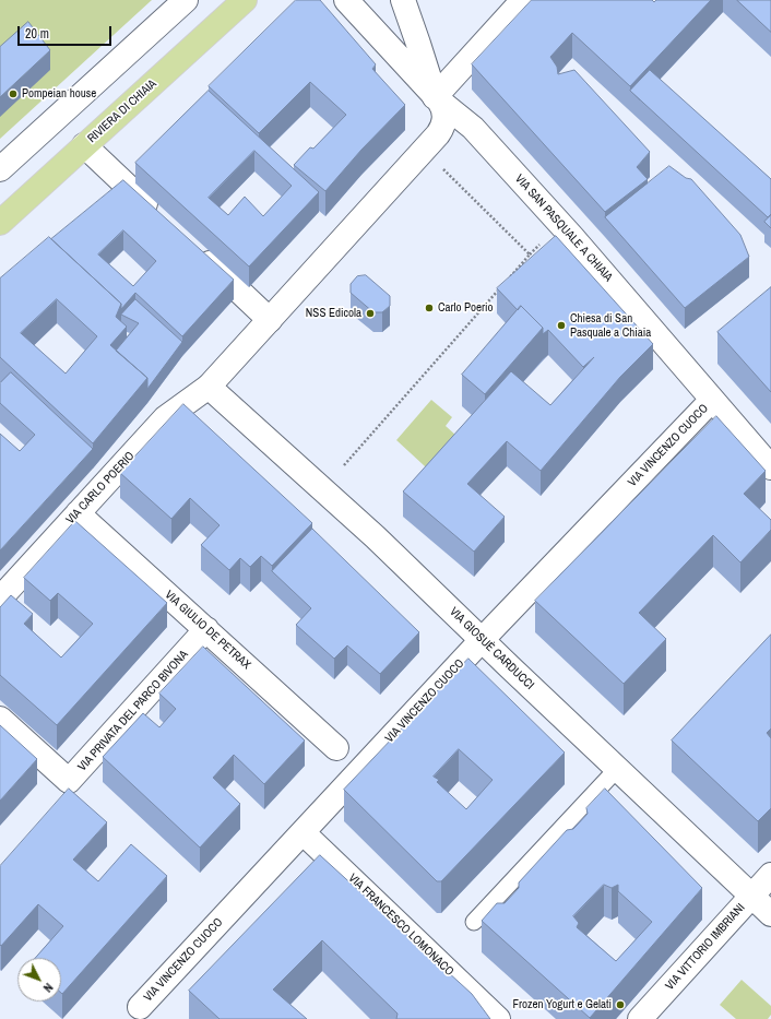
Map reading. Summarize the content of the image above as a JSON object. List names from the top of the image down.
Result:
{
  "streets": {
    "main road": ["RIVIERA DI CHIAIA"],
    "street": [
      "VIA SAN PASQUALE A CHIAIA",
      "VIA VINCENZO CUOCO",
      "VIA CARLO POERIO",
      "VIA GIULIO DE PETRAX",
      "VIA GIOSUÈ CARDUCCI",
      "VIA PRIVATA DEL PARCO BIVONA",
      "VIA FRANCESCO LOMONACO",
      "VIA VITTORIO IMBRIANI"
    ]
  },
  "crossings": [
    ["VIA SAN PASQUALE A CHIAIA", "VIA VINCENZO CUOCO"],
    ["VIA SAN PASQUALE A CHIAIA", "VIA CARLO POERIO"],
    ["VIA VINCENZO CUOCO", "VIA GIOSUÈ CARDUCCI"],
    ["VIA VINCENZO CUOCO", "VIA FRANCESCO LOMONACO"],
    ["VIA CARLO POERIO", "VIA GIULIO DE PETRAX"],
    ["VIA CARLO POERIO", "VIA GIOSUÈ CARDUCCI"],
    ["VIA GIULIO DE PETRAX", "VIA PRIVATA DEL PARCO BIVONA"],
    ["VIA GIOSUÈ CARDUCCI", "VIA VITTORIO IMBRIANI"]
  ],
  "places": [
    "Pompeian house",
    "Carlo Poerio",
    "NSS Edicola",
    "Chiesa di San Pasquale a Chiaia",
    "Frozen Yogurt e Gelati"
  ],
  "scale_bar": "20 m",
  "north": "bottom right"
}
